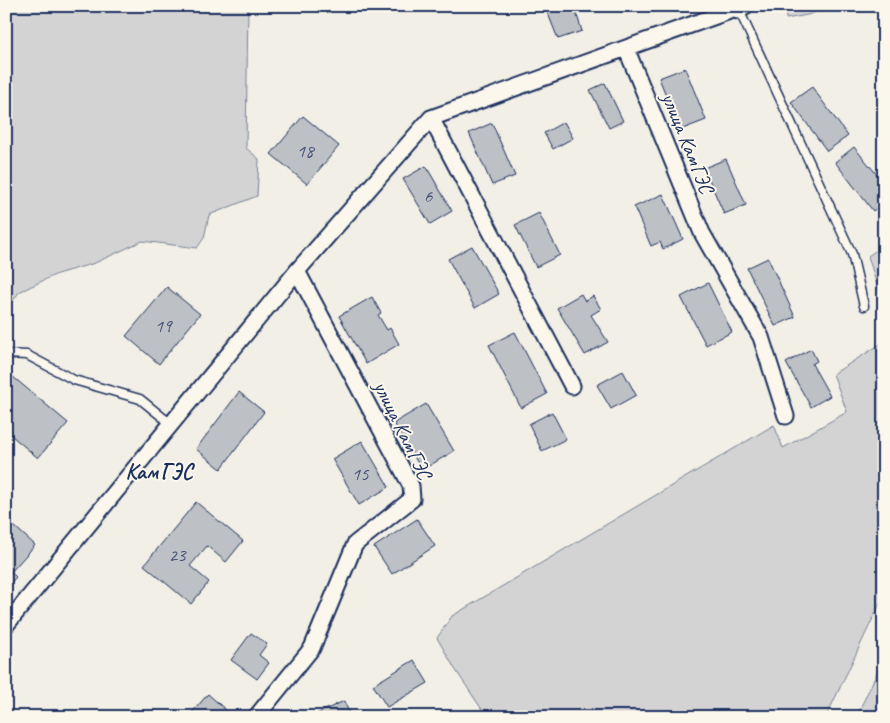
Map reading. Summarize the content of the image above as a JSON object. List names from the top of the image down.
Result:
{
  "streets": {
    "street": ["улица КамГЭС"]
  },
  "districts": ["КамГЭС"],
  "house_numbers": [
    "18",
    "6",
    "19",
    "15",
    "23"
  ]
}
